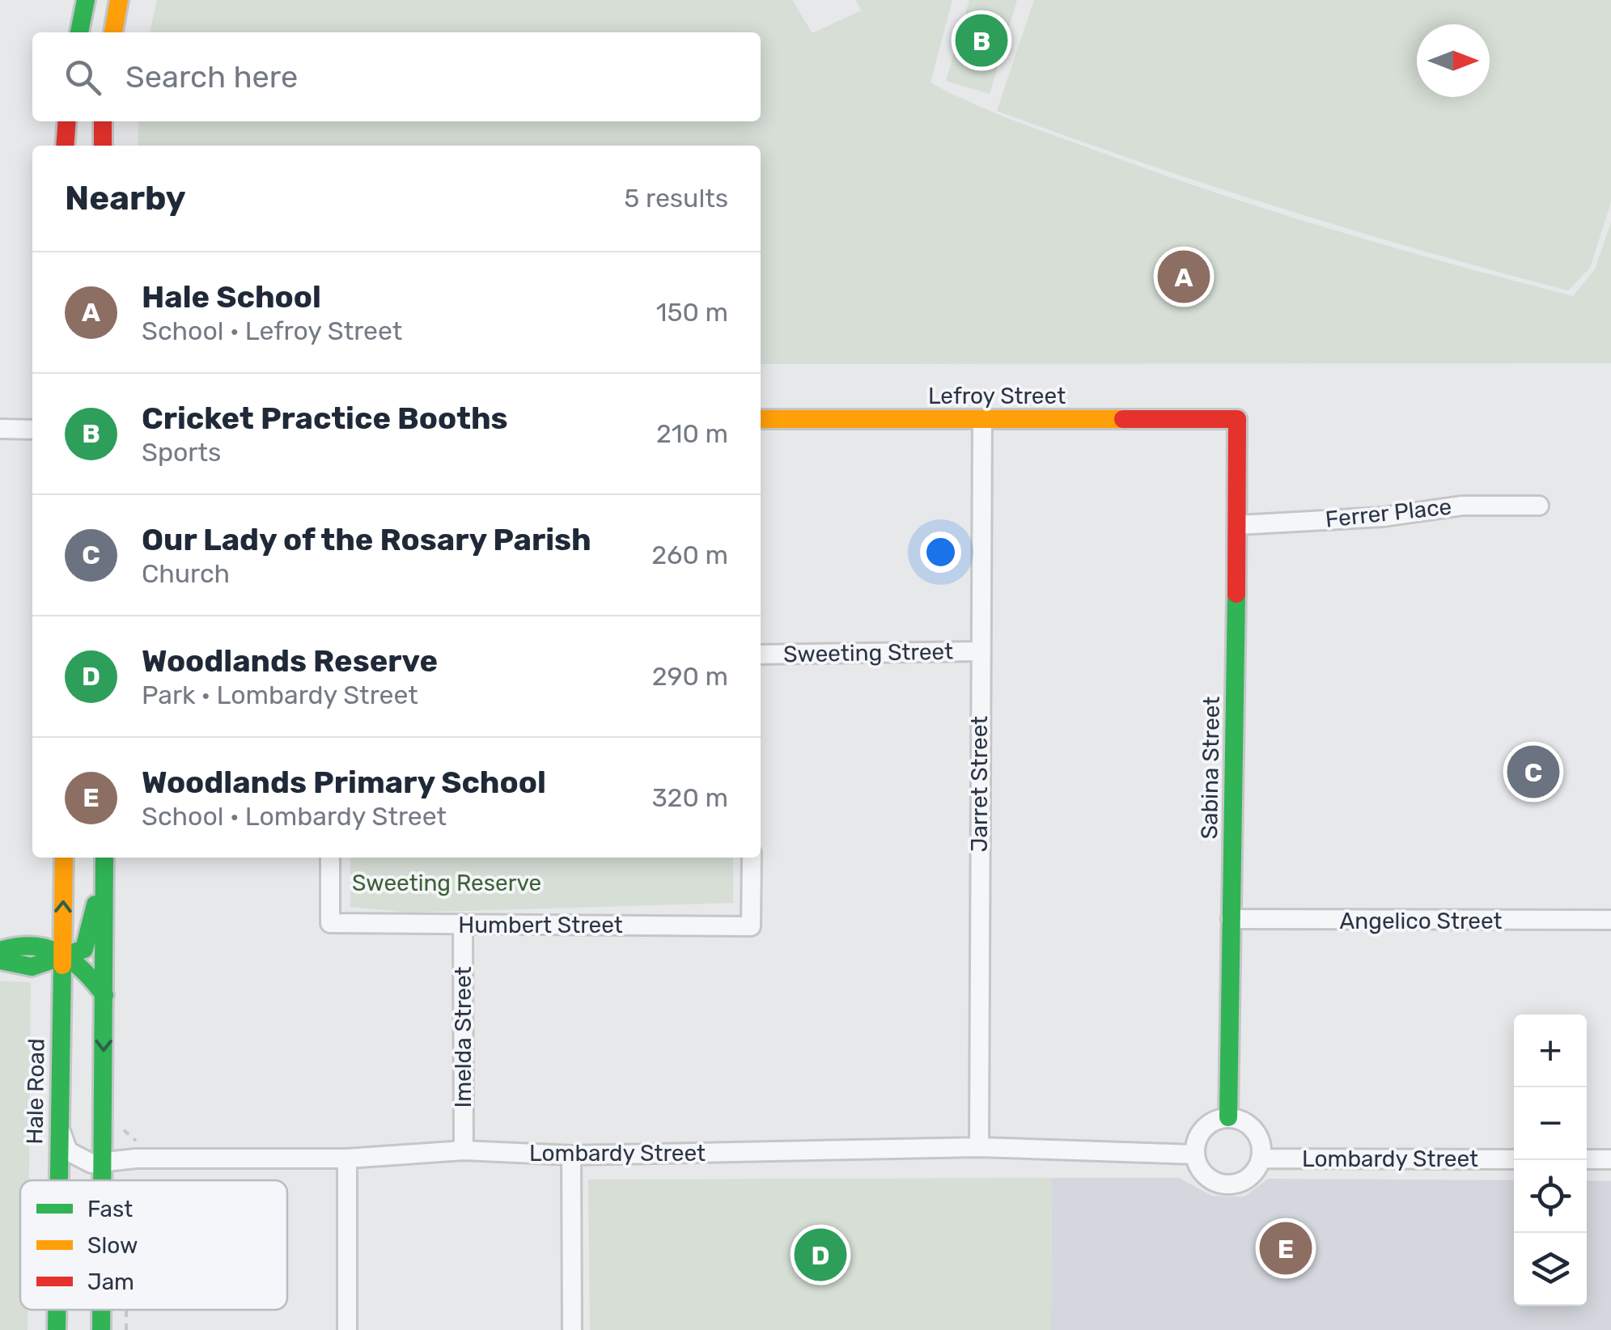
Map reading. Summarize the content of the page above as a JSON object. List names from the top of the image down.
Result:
{
  "streets": {
    "street": [
      "Lefroy Street",
      "Ferrer Place",
      "Sweeting Street",
      "Sabina Street",
      "Jarret Street",
      "Angelico Street",
      "Humbert Street",
      "Imelda Street",
      "Hale Road",
      "Lombardy Street"
    ]
  },
  "crossings": [
    ["Lefroy Street", "Sabina Street"],
    ["Lefroy Street", "Jarret Street"],
    ["Ferrer Place", "Sabina Street"],
    ["Sweeting Street", "Jarret Street"],
    ["Sabina Street", "Angelico Street"],
    ["Sabina Street", "Lombardy Street"],
    ["Jarret Street", "Lombardy Street"],
    ["Humbert Street", "Imelda Street"],
    ["Imelda Street", "Lombardy Street"],
    ["Hale Road", "Lombardy Street"]
  ],
  "parks": ["Sweeting Reserve"],
  "legend": ["Fast", "Slow", "Jam"],
  "north": "right",
  "page": {
    "pins": [
      "B",
      "A",
      "C",
      "E",
      "D"
    ],
    "search": "Search here",
    "heading": ["Nearby", "5 results"],
    "list": [
      {
        "mark": "A",
        "name": "Hale School",
        "note": "School · Lefroy Street",
        "value": "150 m"
      },
      {
        "mark": "B",
        "name": "Cricket Practice Booths",
        "note": "Sports",
        "value": "210 m"
      },
      {
        "mark": "C",
        "name": "Our Lady of the Rosary Parish",
        "note": "Church",
        "value": "260 m"
      },
      {
        "mark": "D",
        "name": "Woodlands Reserve",
        "note": "Park · Lombardy Street",
        "value": "290 m"
      },
      {
        "mark": "E",
        "name": "Woodlands Primary School",
        "note": "School · Lombardy Street",
        "value": "320 m"
      }
    ],
    "map_buttons": ["+", "−"]
  }
}
